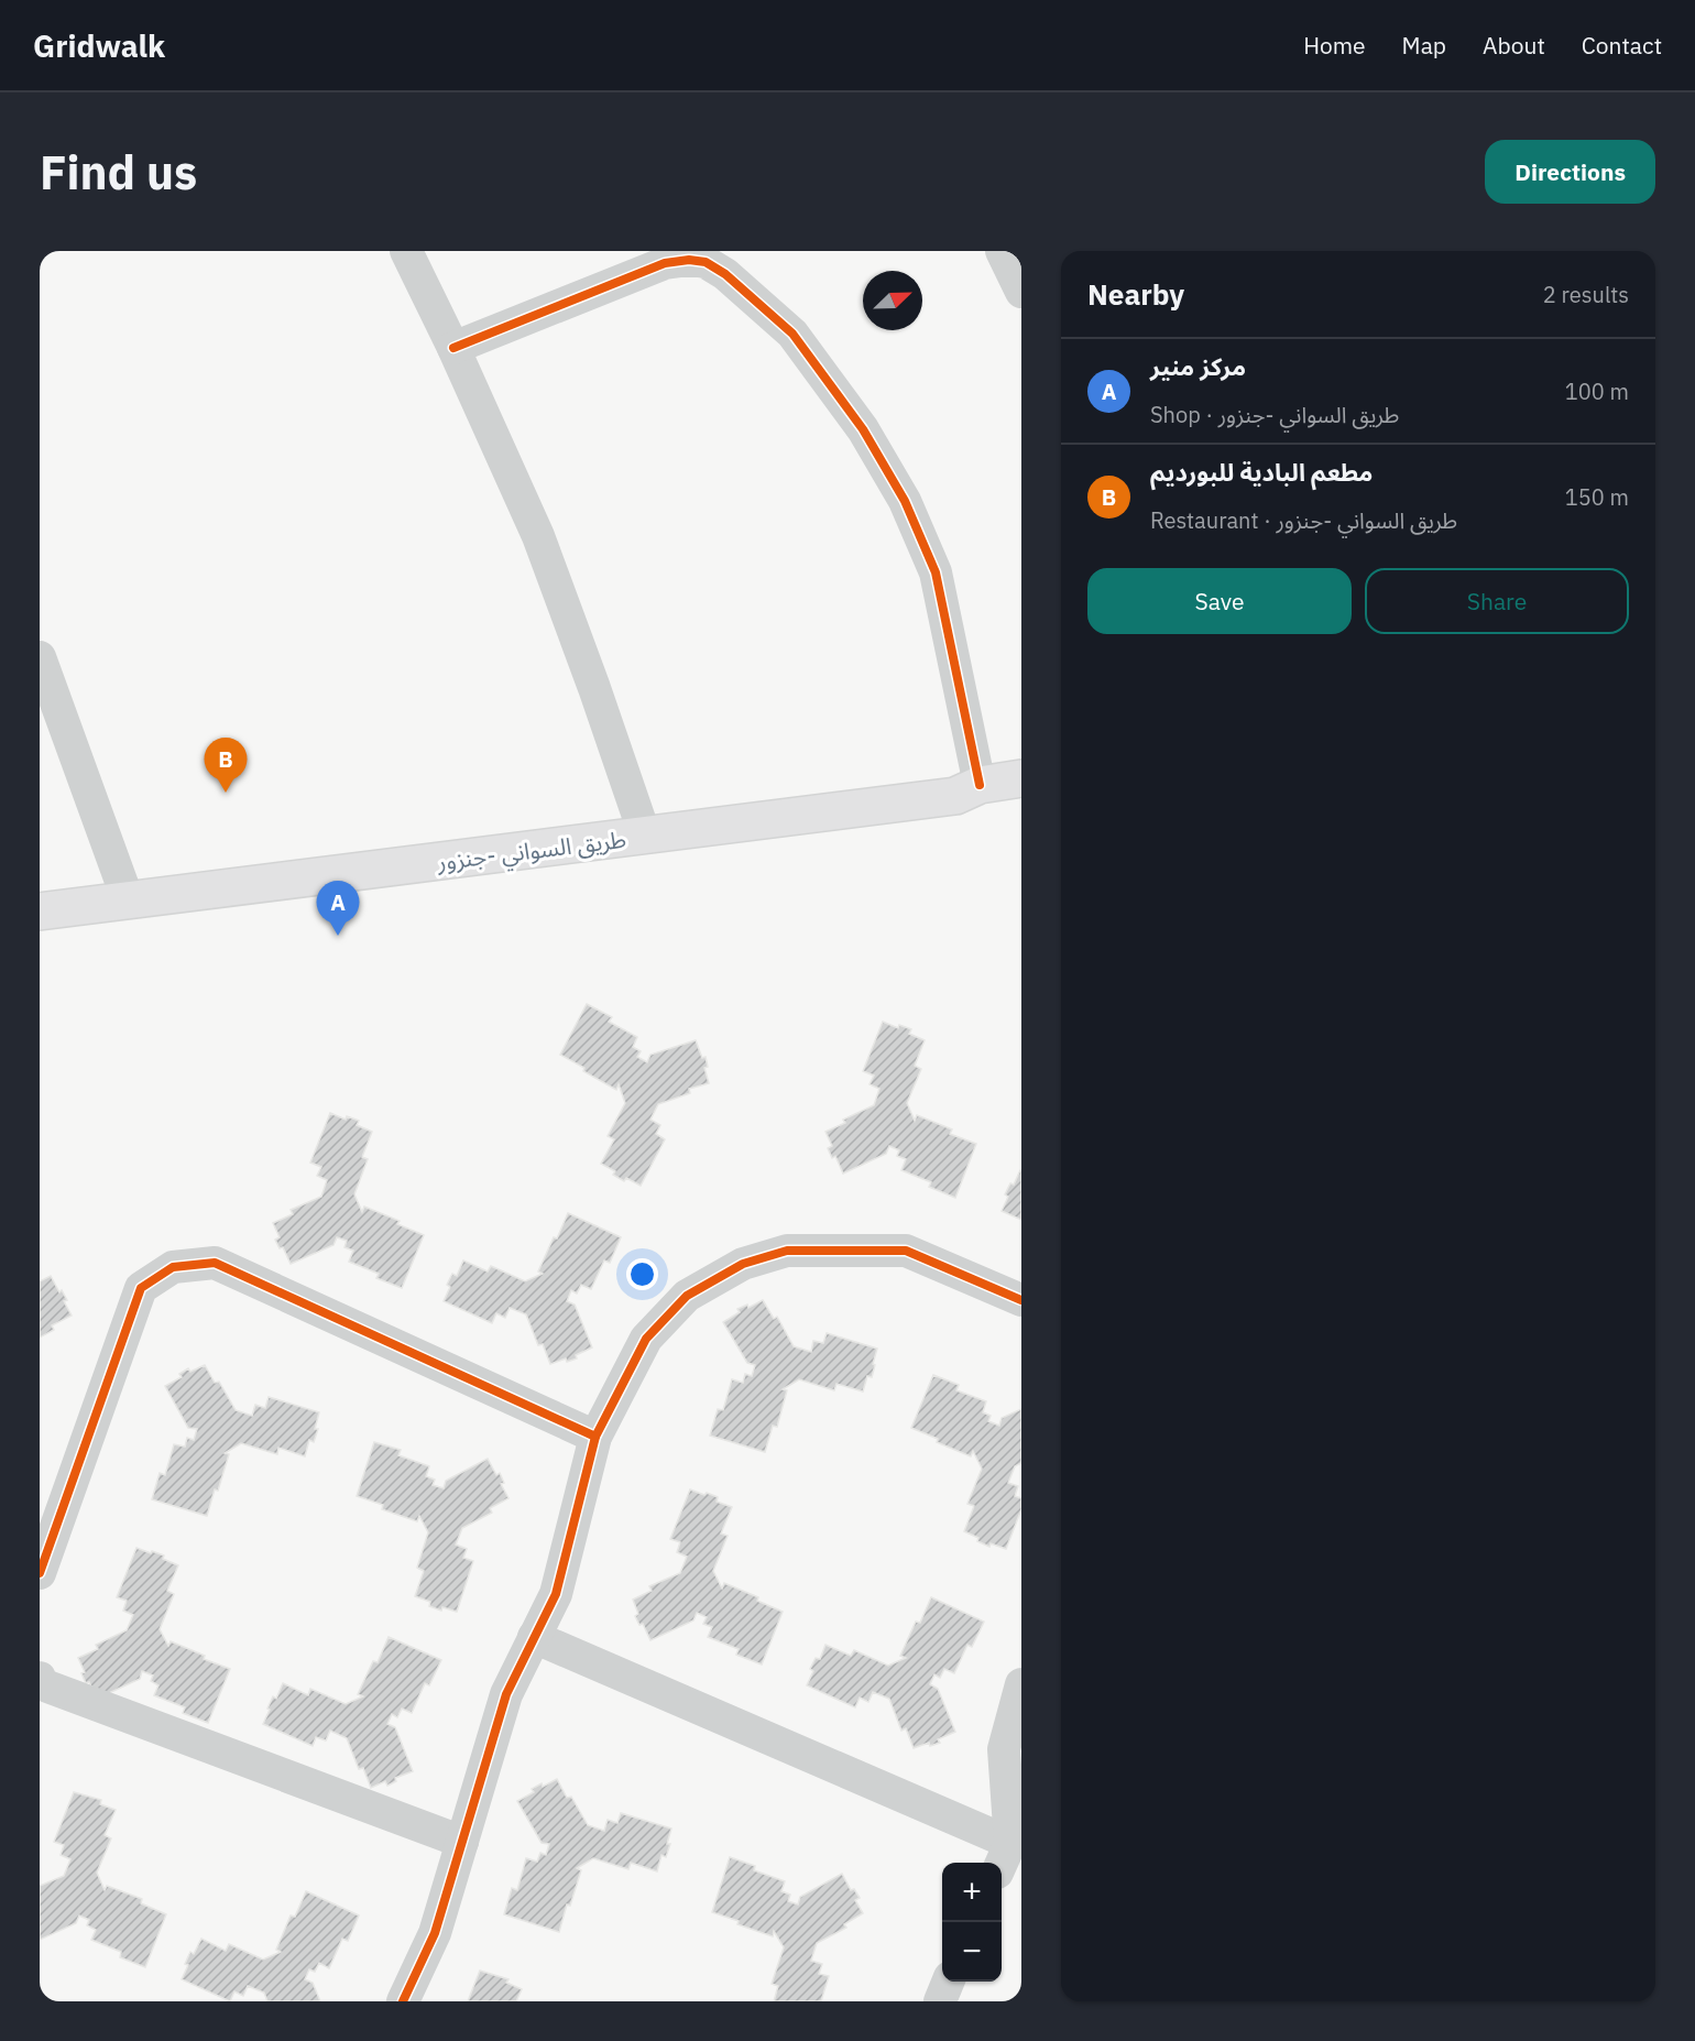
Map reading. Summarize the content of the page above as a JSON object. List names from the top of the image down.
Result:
{
  "streets": {
    "main road": ["طريق السواني -جنزور"]
  },
  "north": "top right",
  "page": {
    "header": "Gridwalk",
    "nav": [
      "Home",
      "Map",
      "About",
      "Contact"
    ],
    "buttons": [
      "Directions",
      ["Save", "Share"]
    ],
    "title": "Find us",
    "heading": ["Nearby", "2 results"],
    "list": [
      {
        "mark": "A",
        "name": "مركز منير",
        "note": "Shop · طريق السواني -جنزور",
        "value": "100 m"
      },
      {
        "mark": "B",
        "name": "مطعم البادية للبورديم",
        "note": "Restaurant · طريق السواني -جنزور",
        "value": "150 m"
      }
    ],
    "pins": ["B", "A"],
    "map_buttons": ["+", "−"]
  }
}
